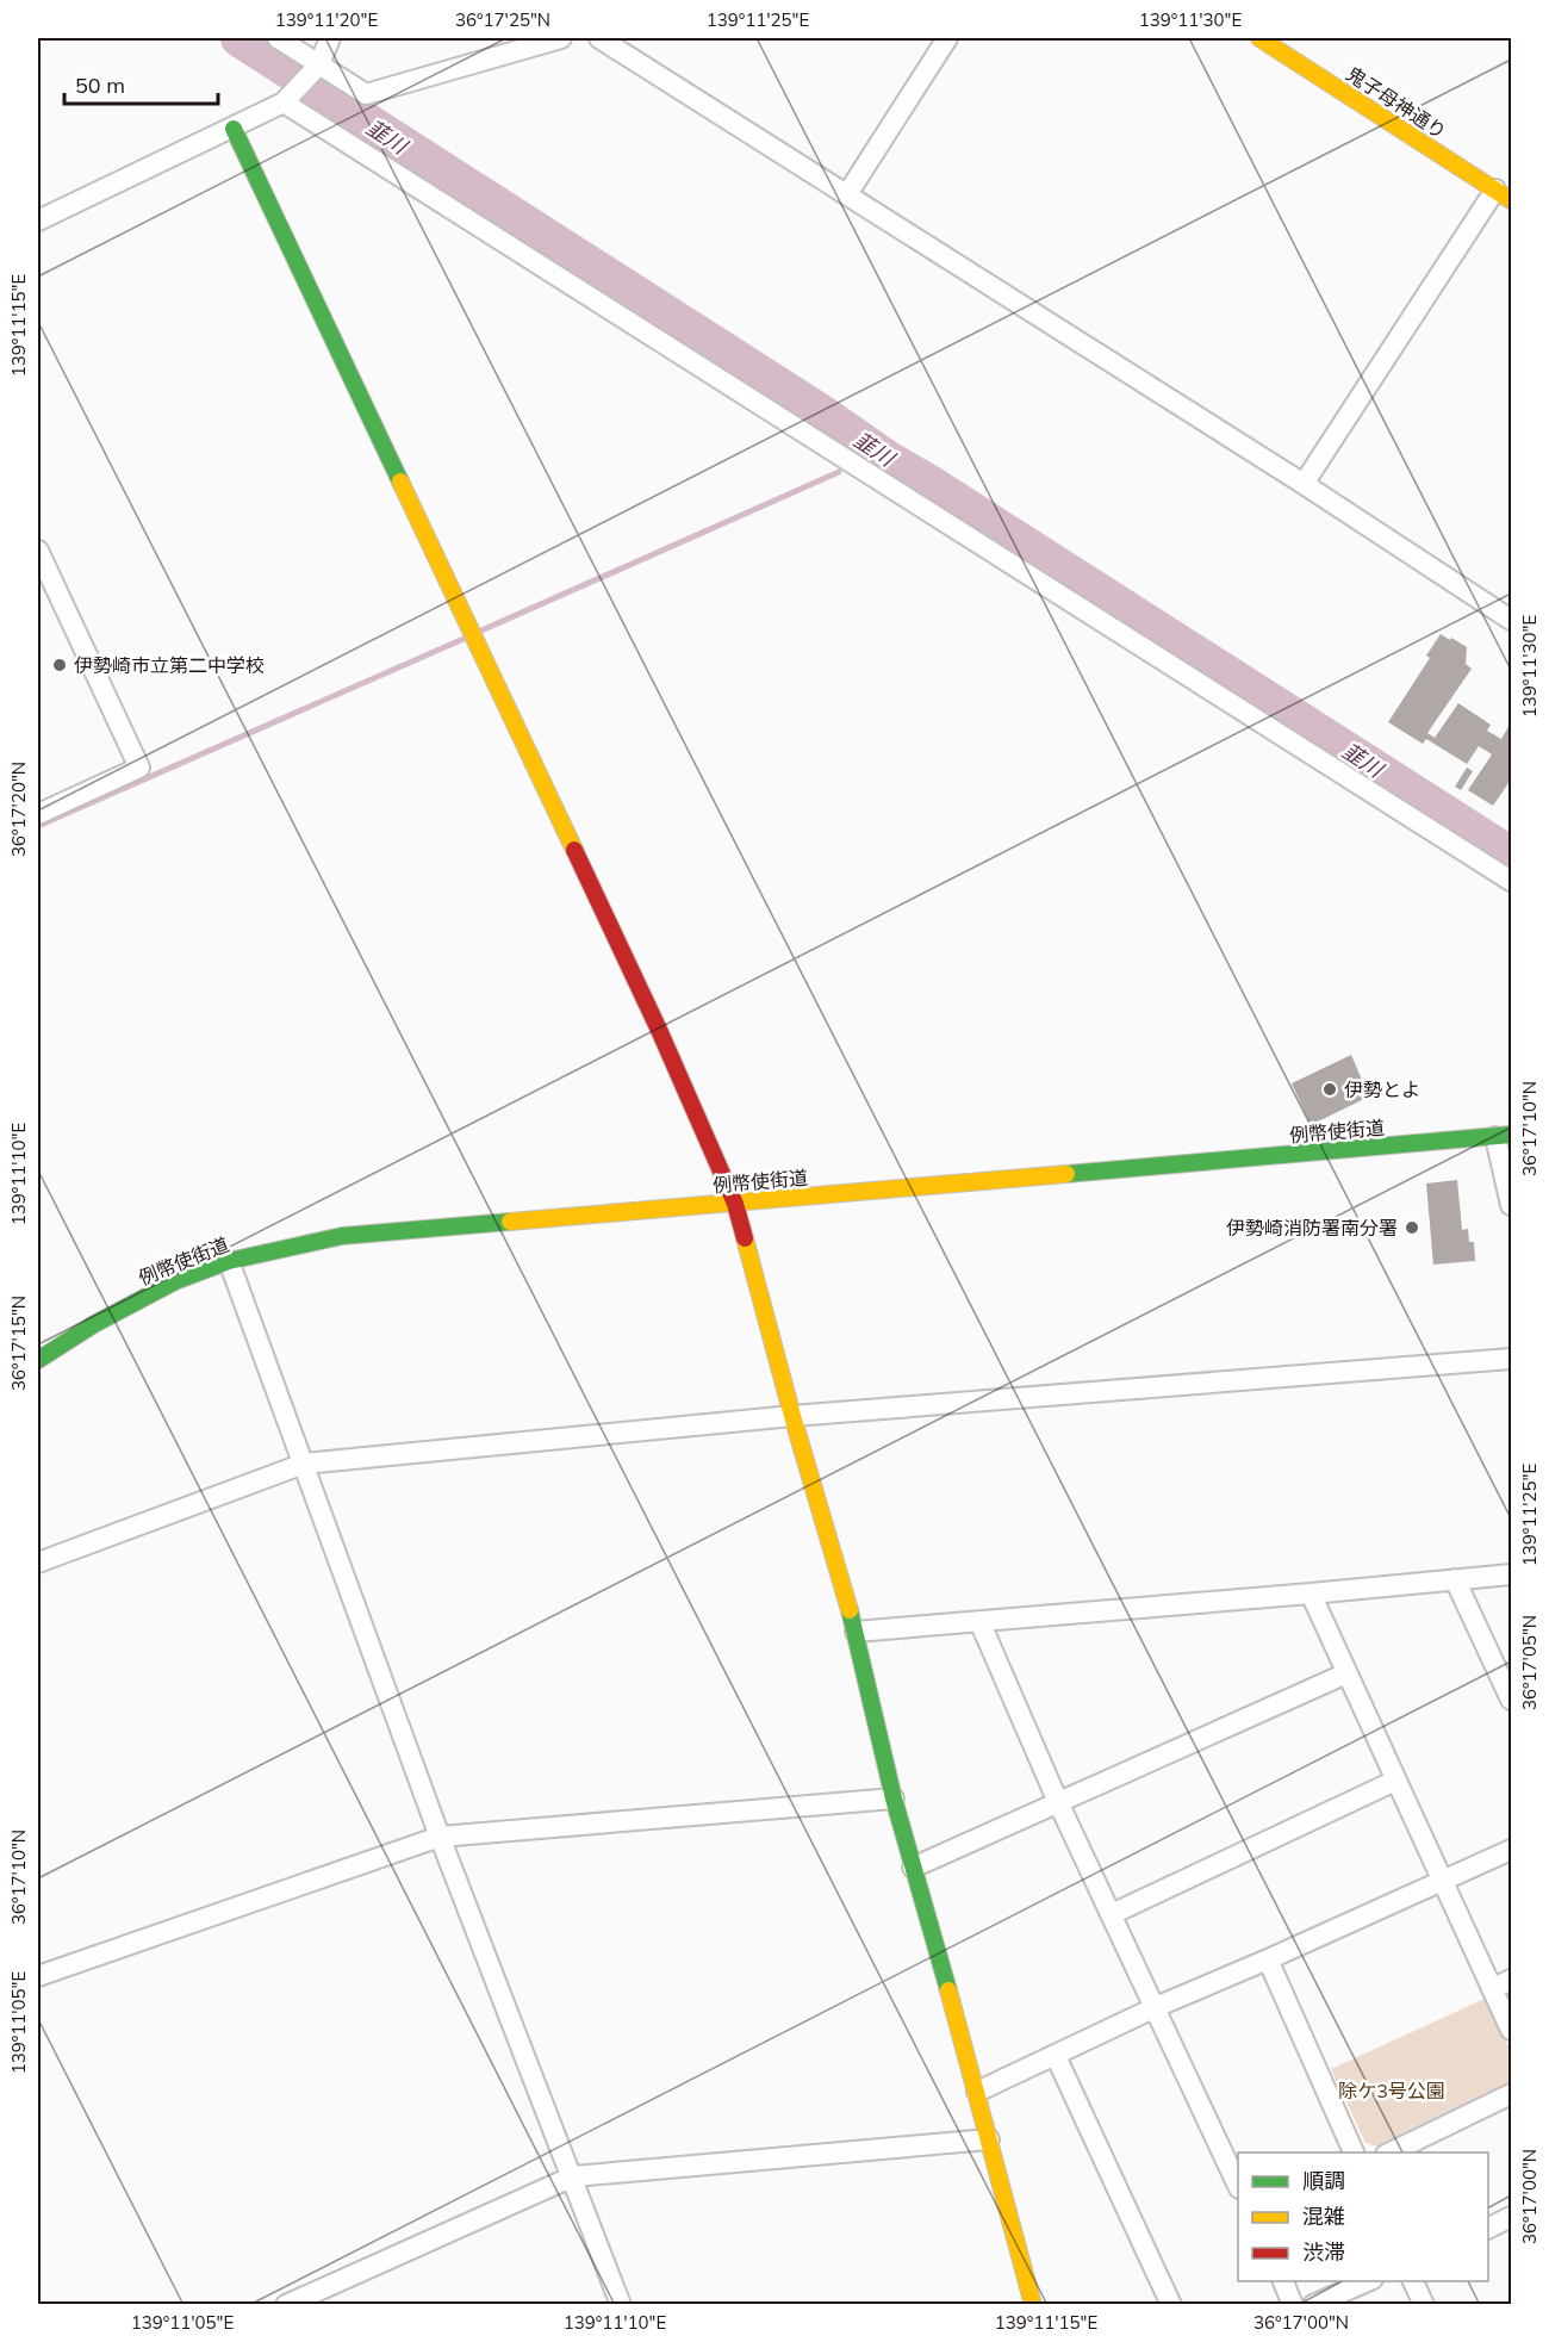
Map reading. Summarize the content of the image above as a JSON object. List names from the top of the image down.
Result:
{
  "streets": {
    "street": ["鬼子母神通り", "例幣使街道"]
  },
  "water": ["韮川"],
  "parks": ["除ケ3号公園"],
  "places": ["伊勢崎市立第二中学校", "伊勢とよ", "伊勢崎消防署南分署"],
  "legend": ["順調", "混雑", "渋滞"],
  "scale_bar": "50 m",
  "coordinates": [
    "139°11'20\"E",
    "36°17'25\"N",
    "139°11'25\"E",
    "139°11'30\"E",
    "139°11'15\"E",
    "36°17'20\"N",
    "36°17'10\"N",
    "139°11'10\"E",
    "36°17'15\"N",
    "36°17'05\"N",
    "139°11'05\"E",
    "36°17'00\"N"
  ]
}
